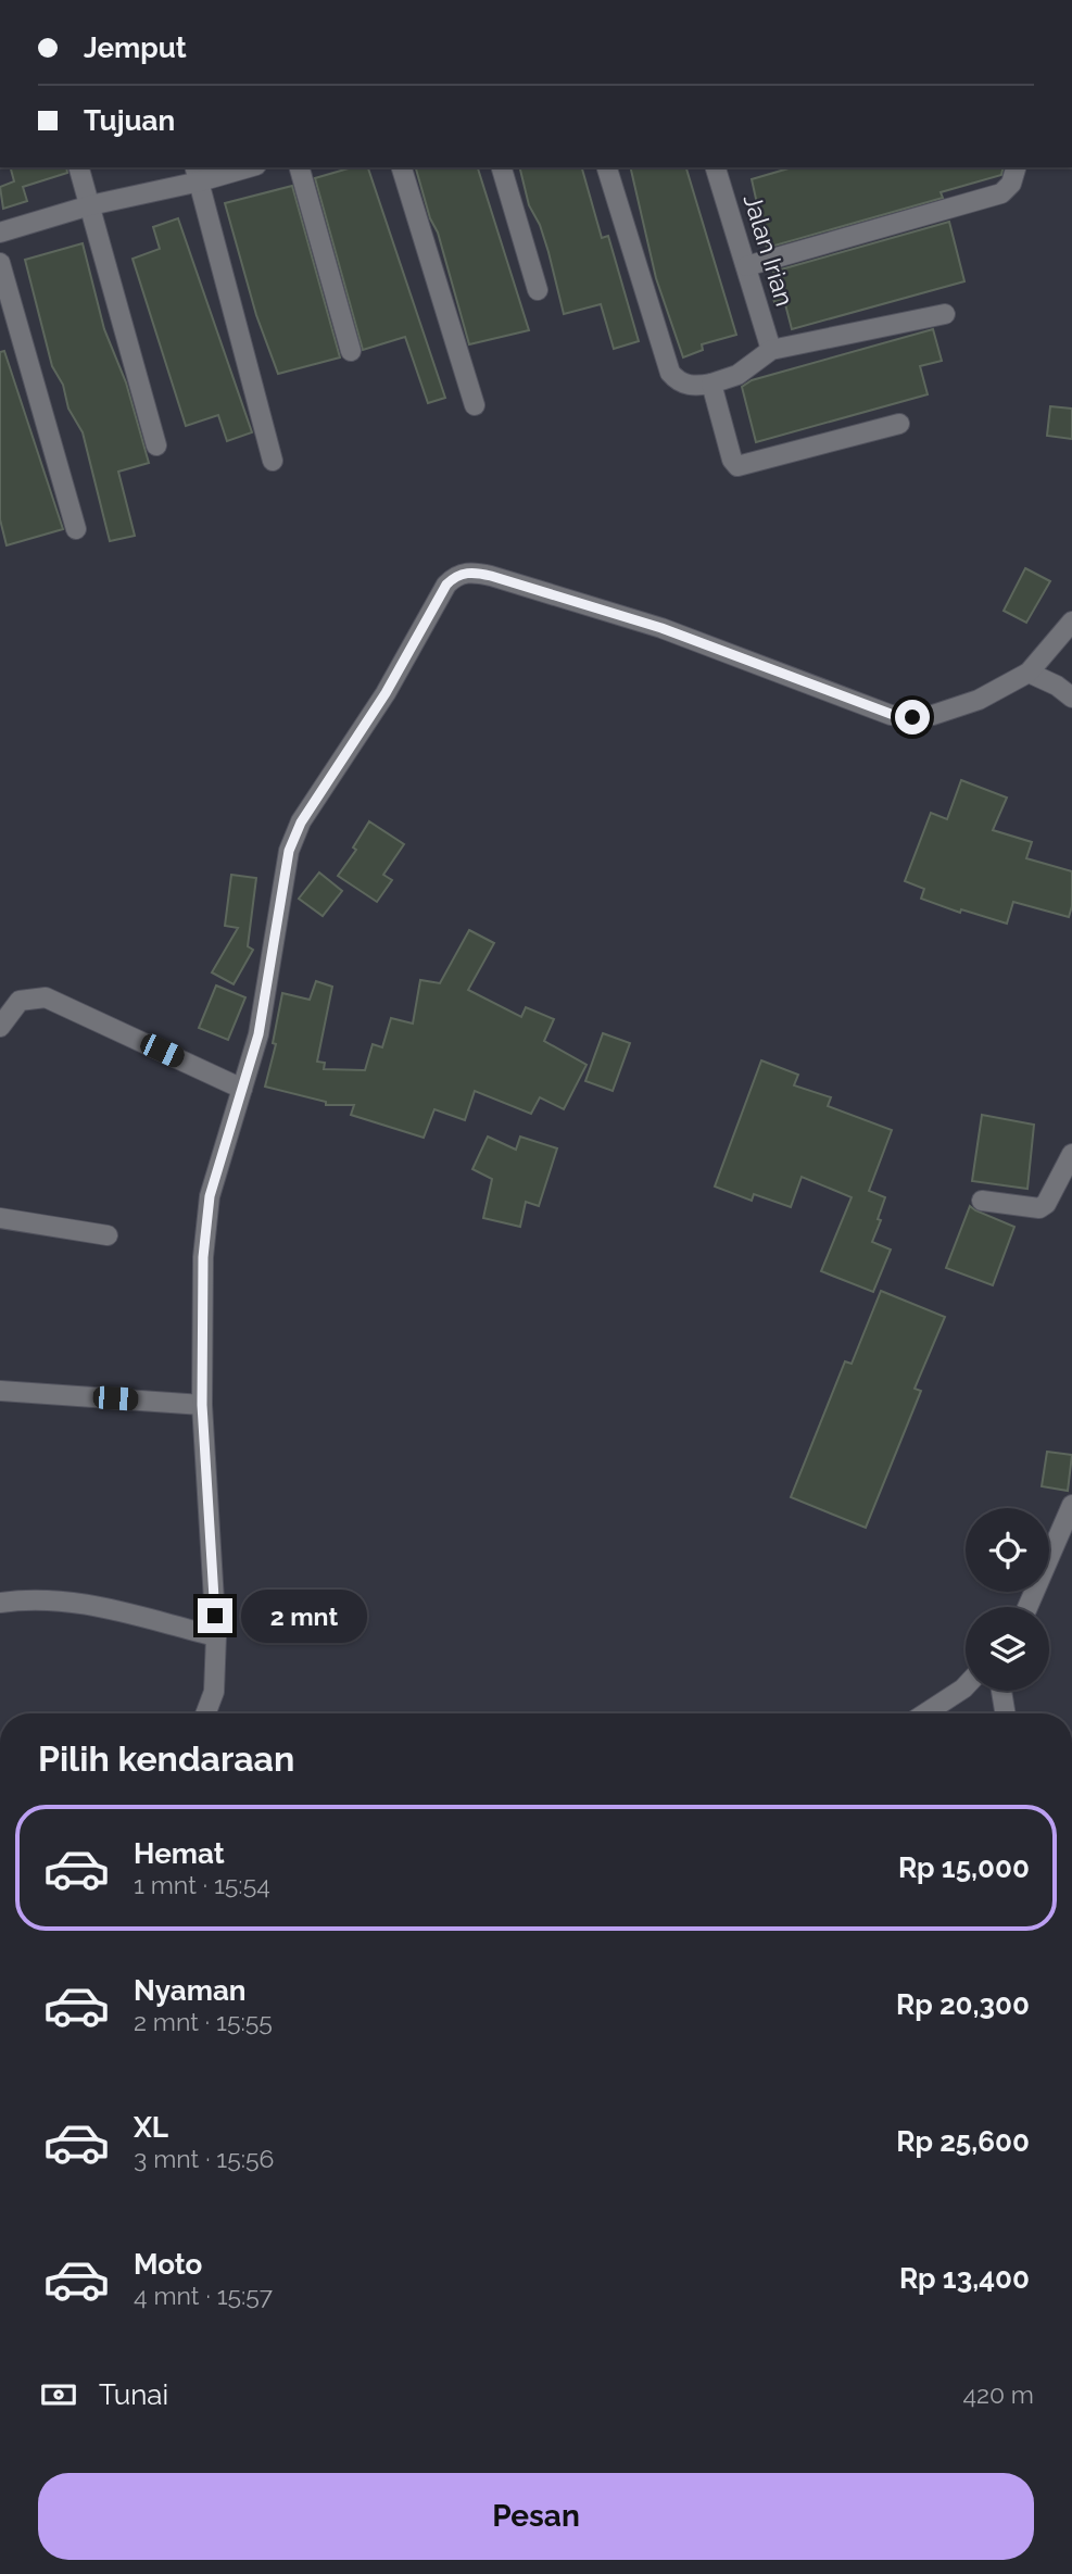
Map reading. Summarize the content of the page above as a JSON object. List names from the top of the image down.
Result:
{
  "streets": {
    "street": ["Jalan Irian"]
  },
  "page": {
    "banner": ["Jemput", "Tujuan"],
    "bubble": "2 mnt",
    "heading": "Pilih kendaraan",
    "list": [
      {
        "name": "Hemat",
        "note": "1 mnt · 15:54",
        "value": "Rp 15,000"
      },
      {
        "name": "Nyaman",
        "note": "2 mnt · 15:55",
        "value": "Rp 20,300"
      },
      {
        "name": "XL",
        "note": "3 mnt · 15:56",
        "value": "Rp 25,600"
      },
      {
        "name": "Moto",
        "note": "4 mnt · 15:57",
        "value": "Rp 13,400"
      }
    ],
    "pay": ["Tunai", "420 m"],
    "buttons": "Pesan"
  }
}
